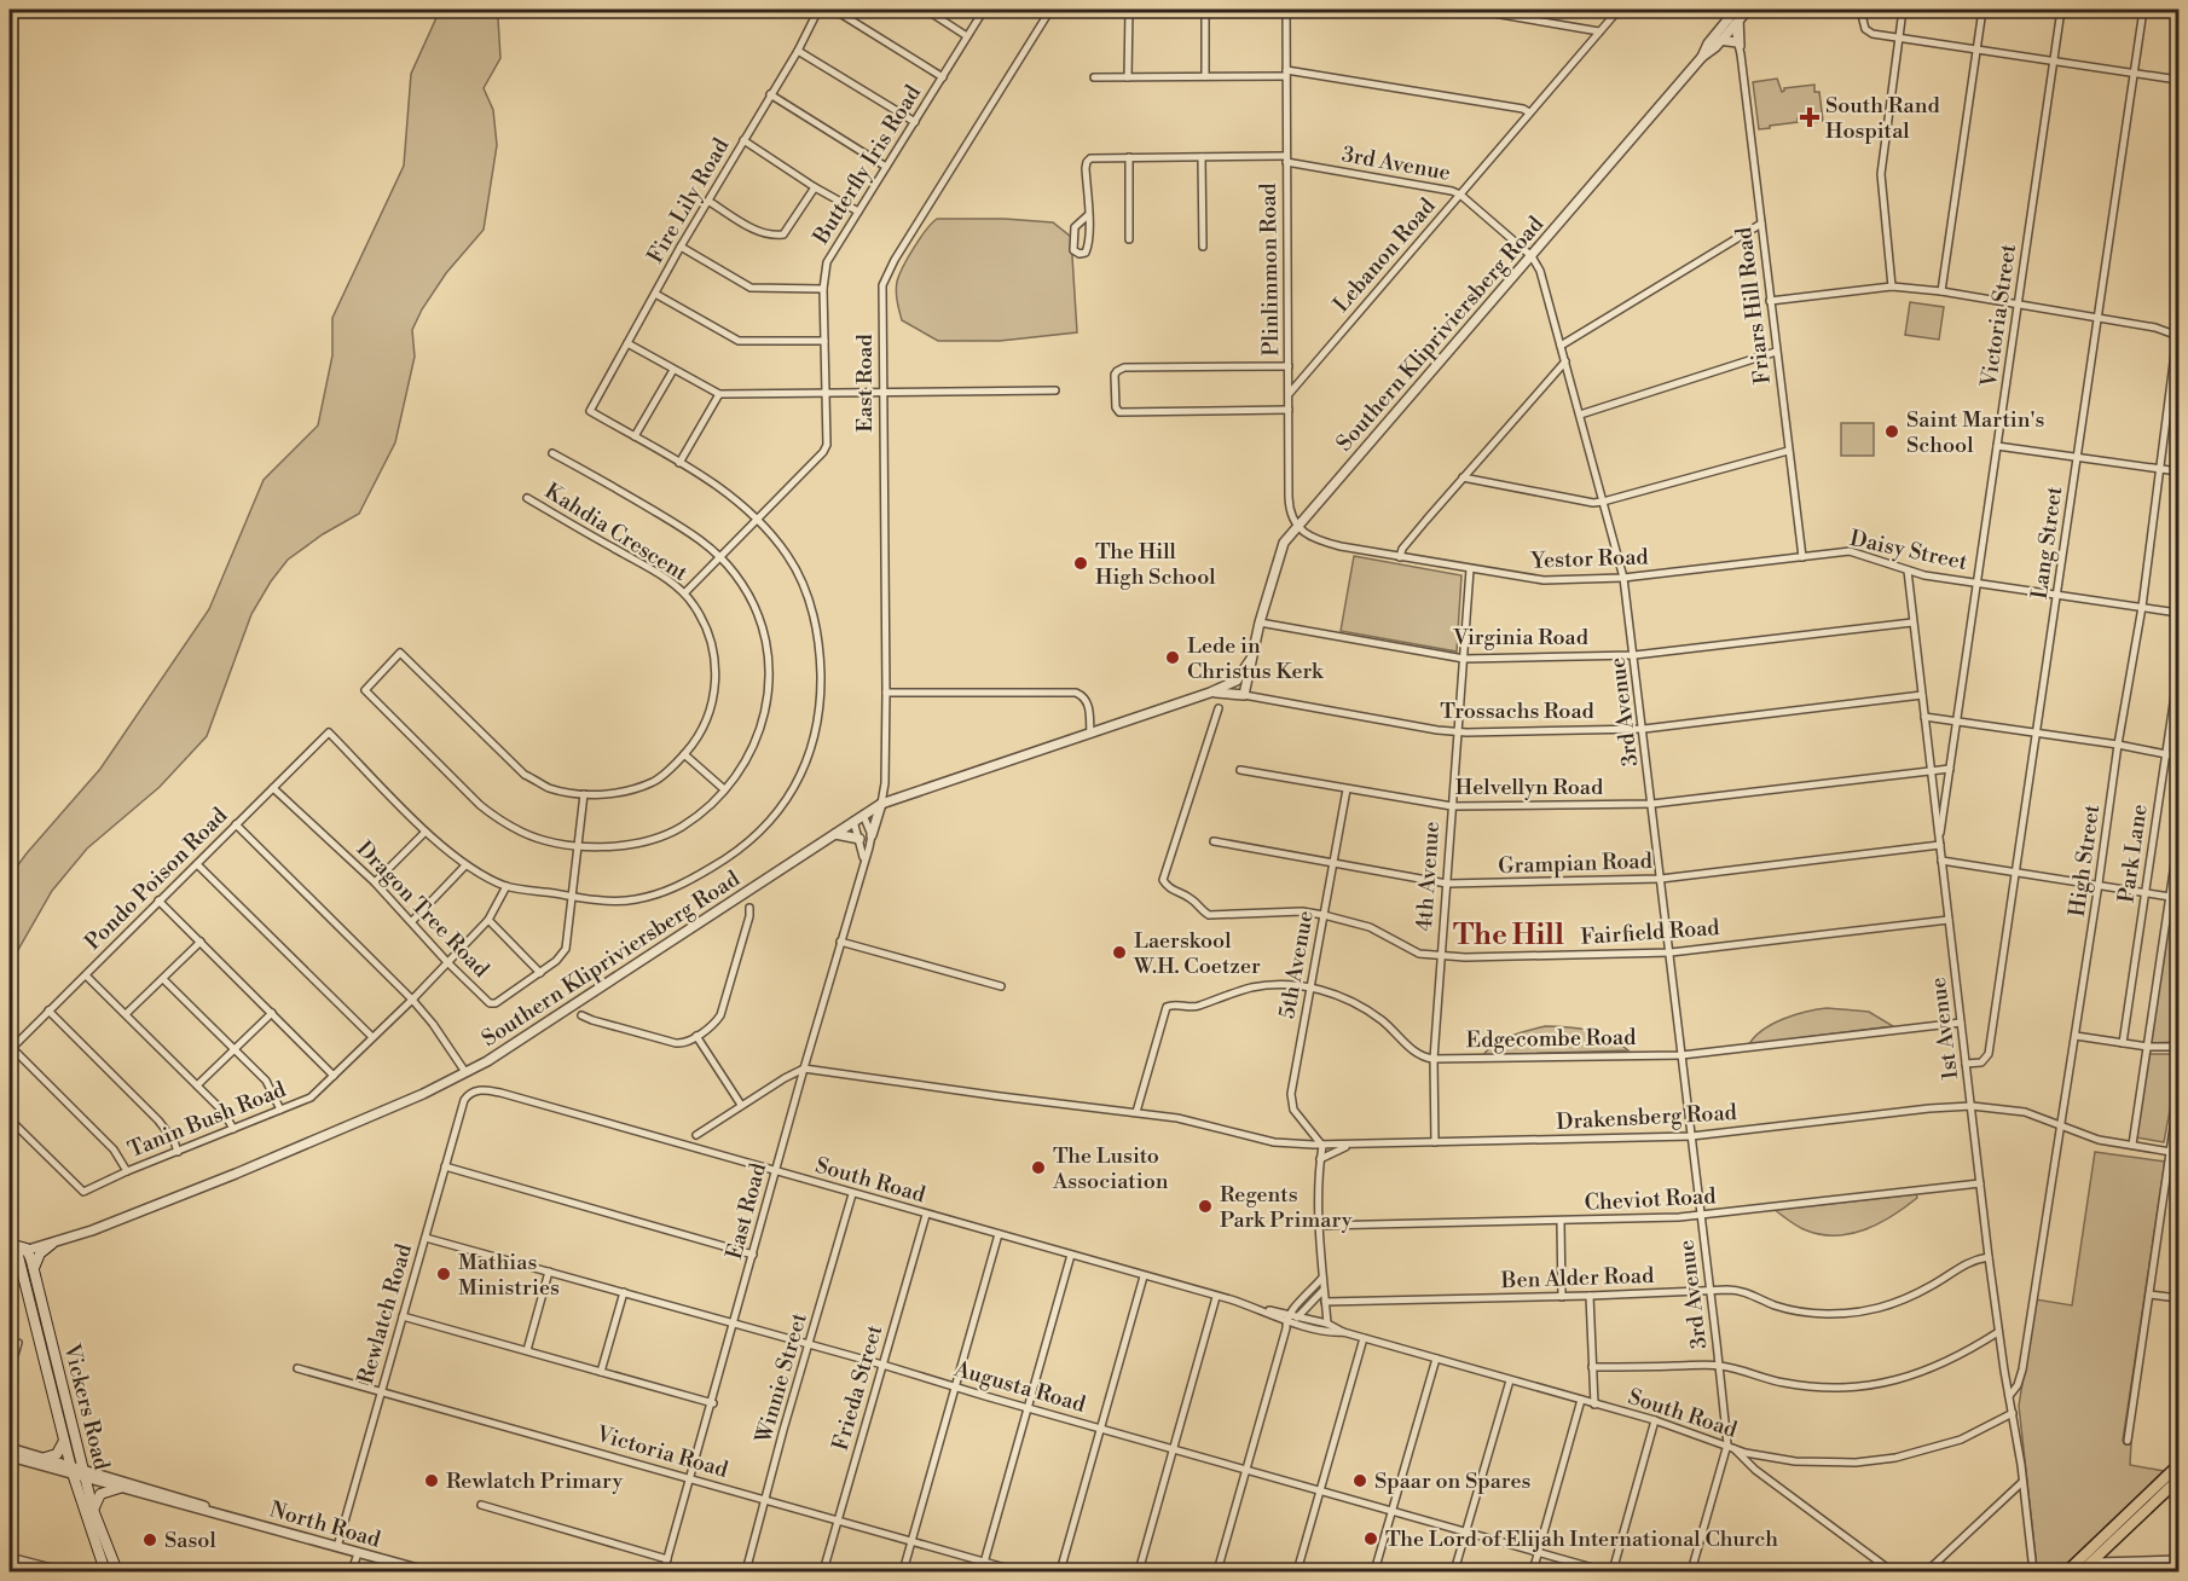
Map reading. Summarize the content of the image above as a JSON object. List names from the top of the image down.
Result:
{
  "streets": {
    "main road": ["Southern Klipriviersberg Road", "Vickers Road"],
    "street": [
      "3rd Avenue",
      "Butterfly Iris Road",
      "Fire Lily Road",
      "Lebanon Road",
      "Plinlimmon Road",
      "Friars Hill Road",
      "Victoria Street",
      "East Road",
      "Kahdia Crescent",
      "Lang Street",
      "Daisy Street",
      "Yestor Road",
      "Virginia Road",
      "Trossachs Road",
      "Helvellyn Road",
      "Park Lane",
      "High Street",
      "Grampian Road",
      "4th Avenue",
      "Pondo Poison Road",
      "Dragon Tree Road",
      "Fairfield Road",
      "5th Avenue",
      "1st Avenue",
      "Edgecombe Road",
      "Drakensberg Road",
      "Tanin Bush Road",
      "South Road",
      "Cheviot Road",
      "Ben Alder Road",
      "Rewlatch Road",
      "Winnie Street",
      "Augusta Road",
      "Frieda Street",
      "Victoria Road",
      "North Road"
    ]
  },
  "crossings": [
    ["3rd Avenue", "Lebanon Road"],
    ["3rd Avenue", "Plinlimmon Road"],
    ["3rd Avenue", "Southern Klipriviersberg Road"],
    ["3rd Avenue", "Yestor Road"],
    ["3rd Avenue", "Virginia Road"],
    ["3rd Avenue", "Trossachs Road"],
    ["3rd Avenue", "Helvellyn Road"],
    ["3rd Avenue", "Grampian Road"],
    ["3rd Avenue", "Fairfield Road"],
    ["3rd Avenue", "Edgecombe Road"],
    ["3rd Avenue", "Drakensberg Road"],
    ["3rd Avenue", "South Road"],
    ["3rd Avenue", "Cheviot Road"],
    ["3rd Avenue", "Ben Alder Road"],
    ["Butterfly Iris Road", "Kahdia Crescent"],
    ["Lebanon Road", "Plinlimmon Road"],
    ["Plinlimmon Road", "Southern Klipriviersberg Road"],
    ["Plinlimmon Road", "Yestor Road"],
    ["Friars Hill Road", "Southern Klipriviersberg Road"],
    ["Friars Hill Road", "Daisy Street"],
    ["Friars Hill Road", "Yestor Road"],
    ["Victoria Street", "Daisy Street"],
    ["Victoria Street", "Helvellyn Road"],
    ["Victoria Street", "Grampian Road"],
    ["Victoria Street", "1st Avenue"],
    ["Southern Klipriviersberg Road", "East Road"],
    ["Southern Klipriviersberg Road", "Yestor Road"],
    ["Southern Klipriviersberg Road", "Virginia Road"],
    ["Southern Klipriviersberg Road", "Trossachs Road"],
    ["Southern Klipriviersberg Road", "Vickers Road"],
    ["East Road", "South Road"],
    ["East Road", "Augusta Road"],
    ["East Road", "Victoria Road"],
    ["Kahdia Crescent", "Dragon Tree Road"],
    ["Lang Street", "Daisy Street"],
    ["Lang Street", "1st Avenue"],
    ["Daisy Street", "Yestor Road"],
    ["Daisy Street", "High Street"],
    ["Daisy Street", "1st Avenue"],
    ["Yestor Road", "4th Avenue"],
    ["Virginia Road", "4th Avenue"],
    ["Virginia Road", "1st Avenue"],
    ["Trossachs Road", "4th Avenue"],
    ["Trossachs Road", "1st Avenue"],
    ["Helvellyn Road", "4th Avenue"],
    ["Helvellyn Road", "5th Avenue"],
    ["Helvellyn Road", "1st Avenue"],
    ["High Street", "1st Avenue"],
    ["High Street", "Drakensberg Road"],
    ["Grampian Road", "4th Avenue"],
    ["Grampian Road", "5th Avenue"],
    ["Grampian Road", "1st Avenue"],
    ["4th Avenue", "Fairfield Road"],
    ["4th Avenue", "Edgecombe Road"],
    ["4th Avenue", "Drakensberg Road"],
    ["Pondo Poison Road", "Dragon Tree Road"],
    ["Dragon Tree Road", "Tanin Bush Road"],
    ["Fairfield Road", "5th Avenue"],
    ["Fairfield Road", "1st Avenue"],
    ["1st Avenue", "Edgecombe Road"],
    ["1st Avenue", "Drakensberg Road"],
    ["1st Avenue", "South Road"],
    ["1st Avenue", "Cheviot Road"],
    ["1st Avenue", "Ben Alder Road"],
    ["South Road", "Rewlatch Road"],
    ["South Road", "Winnie Street"],
    ["South Road", "Frieda Street"],
    ["Rewlatch Road", "Augusta Road"],
    ["Rewlatch Road", "Victoria Road"],
    ["Rewlatch Road", "North Road"],
    ["Winnie Street", "Augusta Road"],
    ["Winnie Street", "Victoria Road"],
    ["Augusta Road", "Frieda Street"],
    ["Frieda Street", "Victoria Road"],
    ["Vickers Road", "North Road"]
  ],
  "districts": ["The Hill"],
  "places": {
    "health": ["South Rand Hospital"],
    "other": [
      "Saint Martin's School",
      "The Hill High School",
      "Lede in Christus Kerk",
      "Laerskool W.H. Coetzer",
      "The Lusito Association",
      "Regents Park Primary",
      "Mathias Ministries",
      "Rewlatch Primary",
      "Spaar on Spares",
      "The Lord of Elijah International Church",
      "Sasol"
    ]
  }
}
